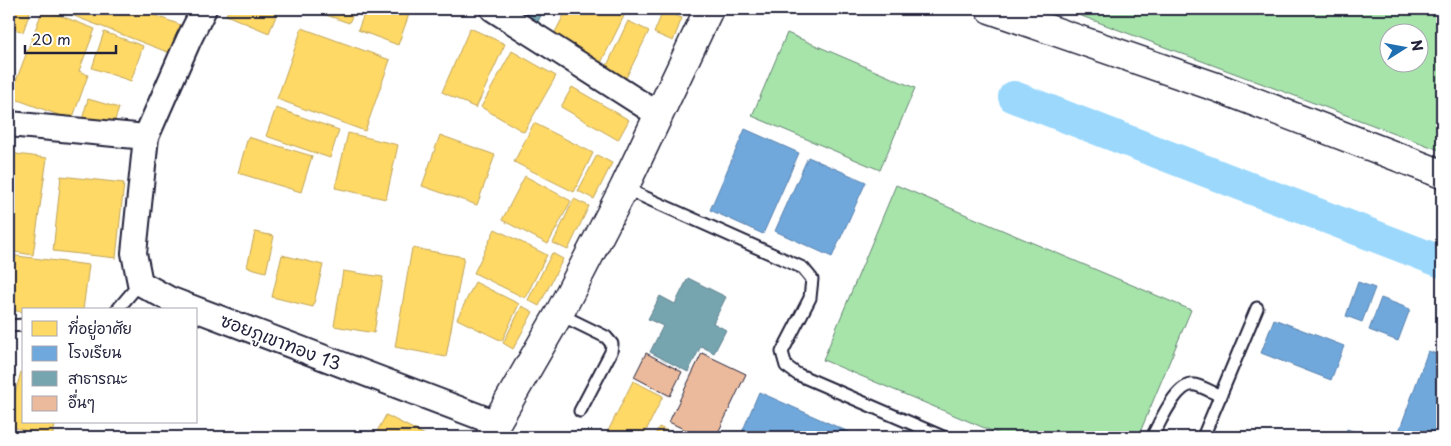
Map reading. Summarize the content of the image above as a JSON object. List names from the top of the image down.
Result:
{
  "streets": {
    "street": ["ซอยภูเขาทอง 13"]
  },
  "legend": [
    "ที่อยู่อาศัย",
    "โรงเรียน",
    "สาธารณะ",
    "อื่นๆ"
  ],
  "scale_bar": "20 m",
  "north": "right"
}
